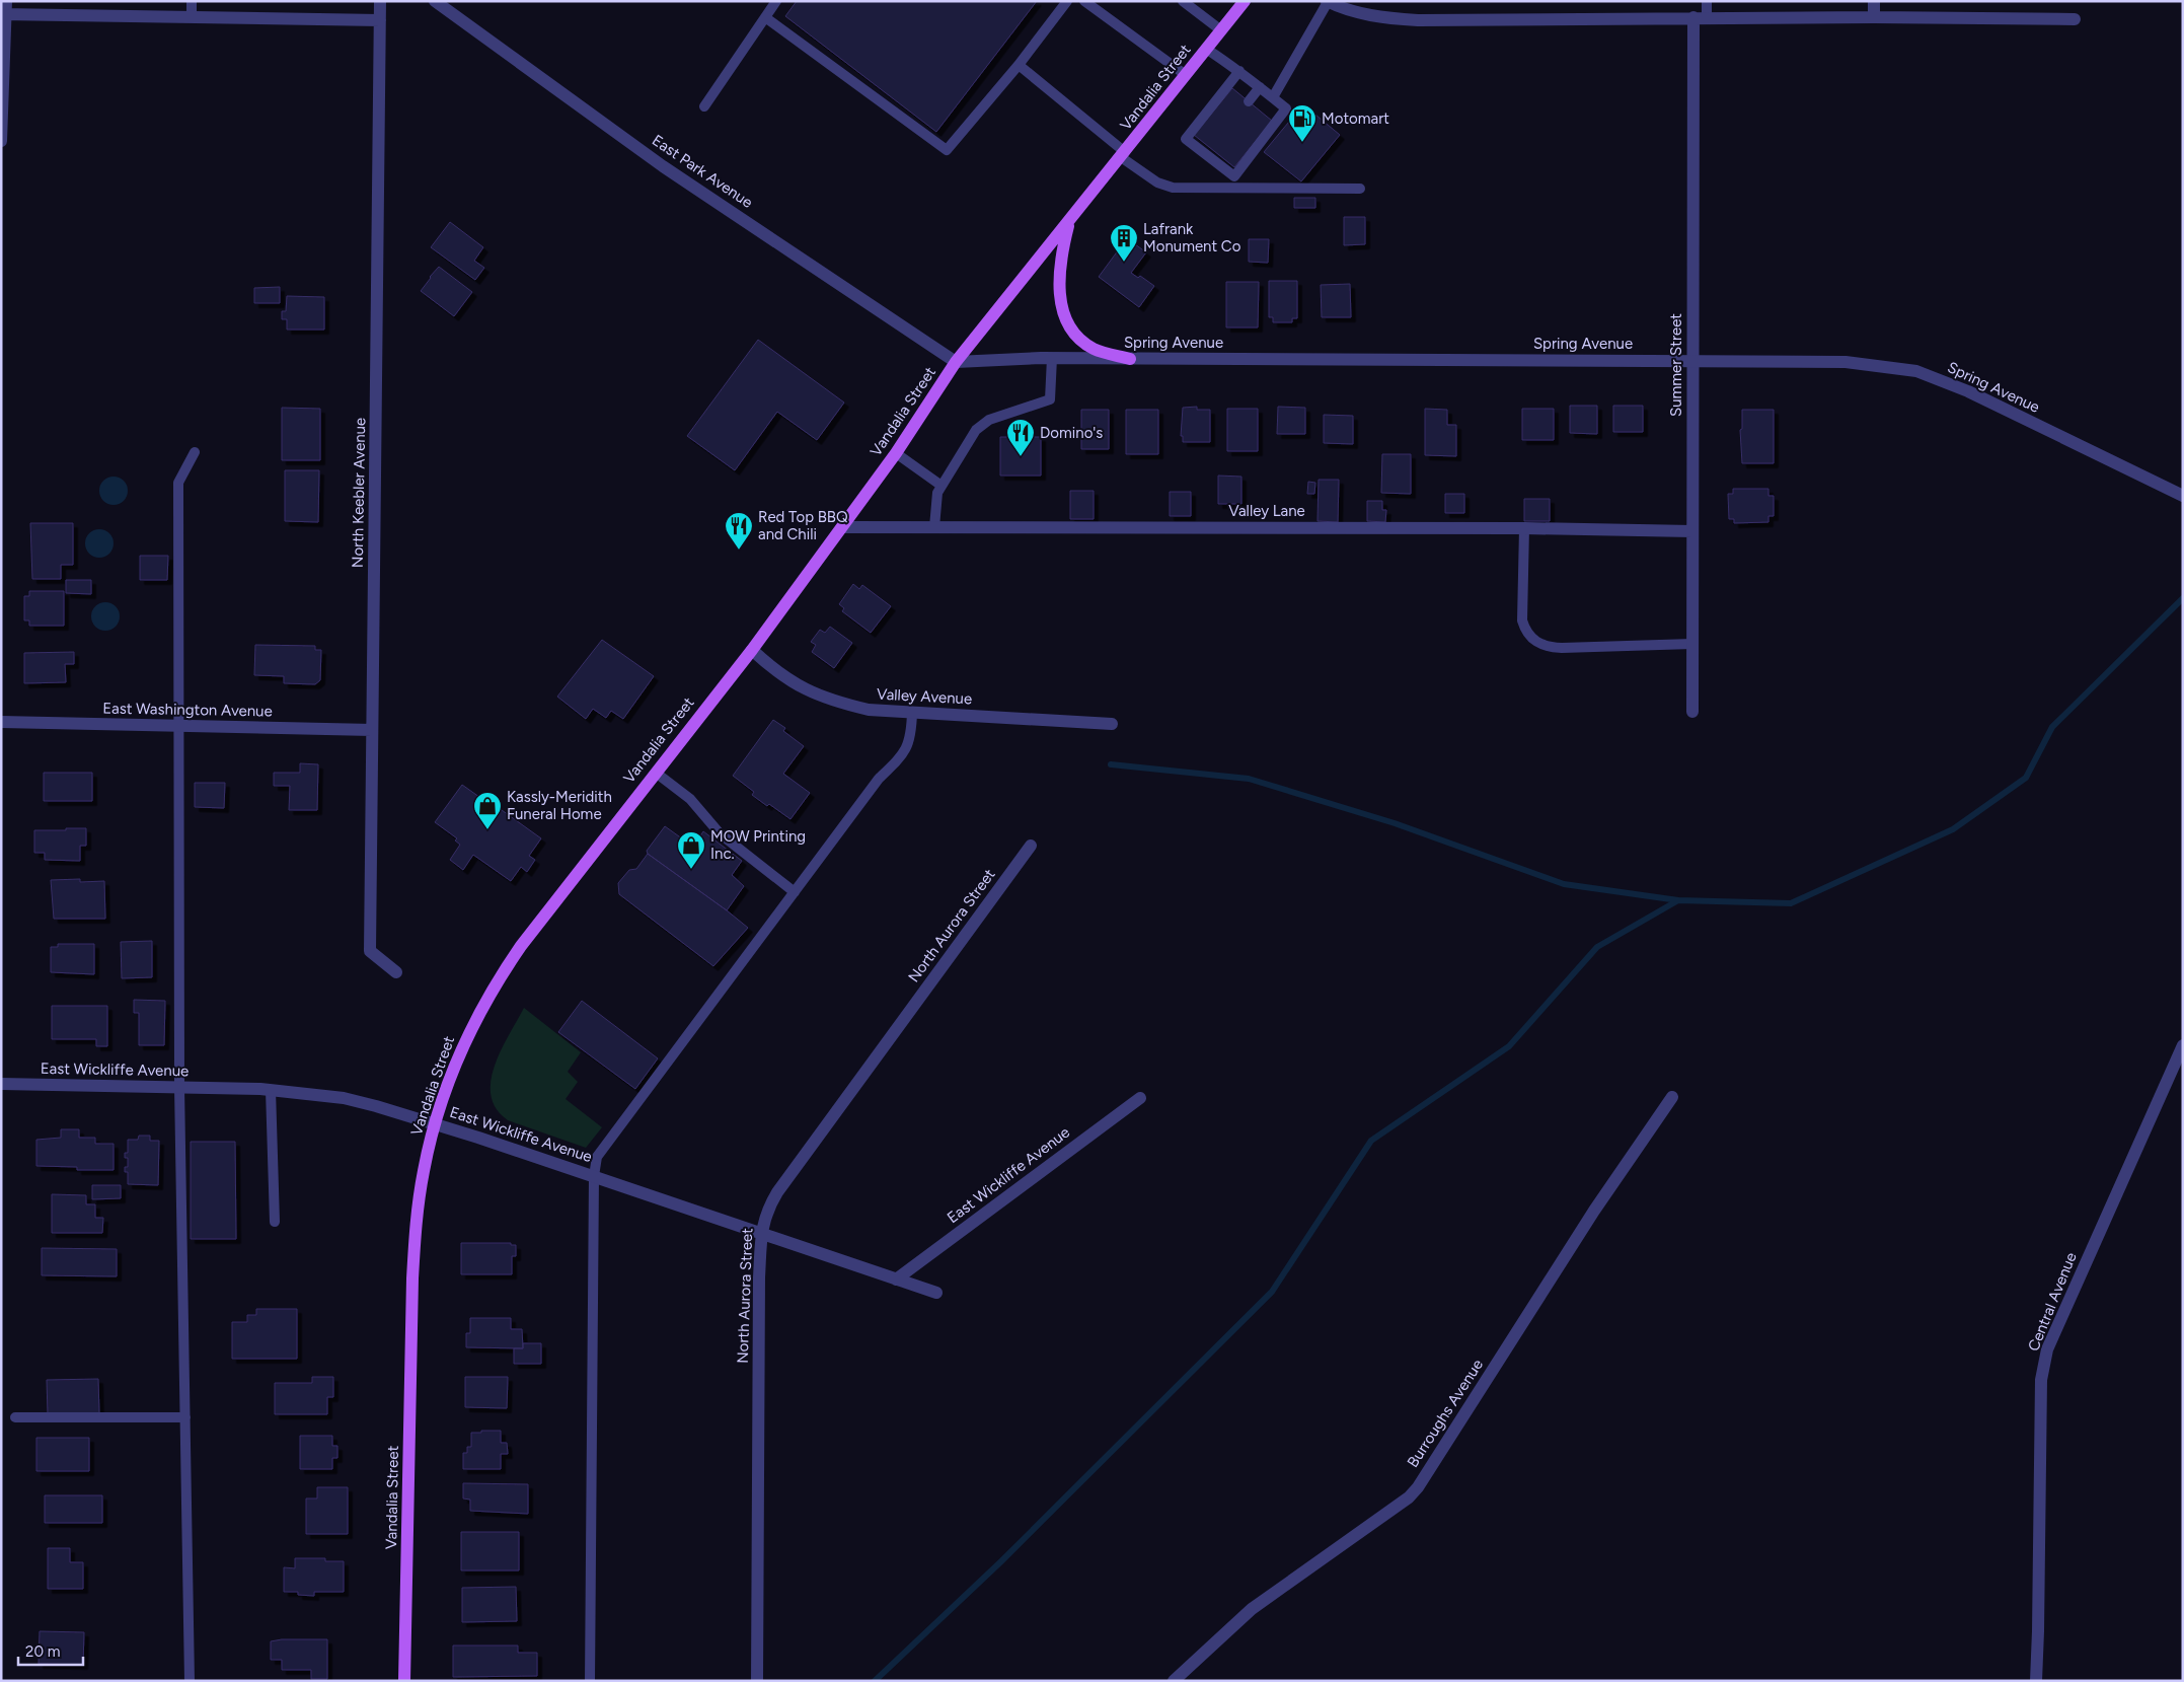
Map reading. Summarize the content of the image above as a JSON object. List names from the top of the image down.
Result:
{
  "streets": {
    "main road": ["Vandalia Street"],
    "street": [
      "East Park Avenue",
      "Spring Avenue",
      "Summer Street",
      "North Keebler Avenue",
      "Valley Lane",
      "Valley Avenue",
      "East Washington Avenue",
      "North Aurora Street",
      "East Wickliffe Avenue",
      "Central Avenue",
      "Burroughs Avenue"
    ]
  },
  "crossings": [
    ["Vandalia Street", "East Park Avenue"],
    ["Vandalia Street", "Spring Avenue"],
    ["Vandalia Street", "Valley Lane"],
    ["Vandalia Street", "Valley Avenue"],
    ["Vandalia Street", "East Wickliffe Avenue"],
    ["East Park Avenue", "Spring Avenue"],
    ["Spring Avenue", "Summer Street"],
    ["Summer Street", "Valley Lane"],
    ["North Keebler Avenue", "East Washington Avenue"],
    ["North Aurora Street", "East Wickliffe Avenue"]
  ],
  "places": {
    "fuel station": ["Motomart"],
    "building": ["Lafrank Monument Co"],
    "restaurant": ["Domino's", "Red Top BBQ and Chili"],
    "shop": ["Kassly-Meridith Funeral Home", "MOW Printing Inc."]
  },
  "scale_bar": "20 m"
}
